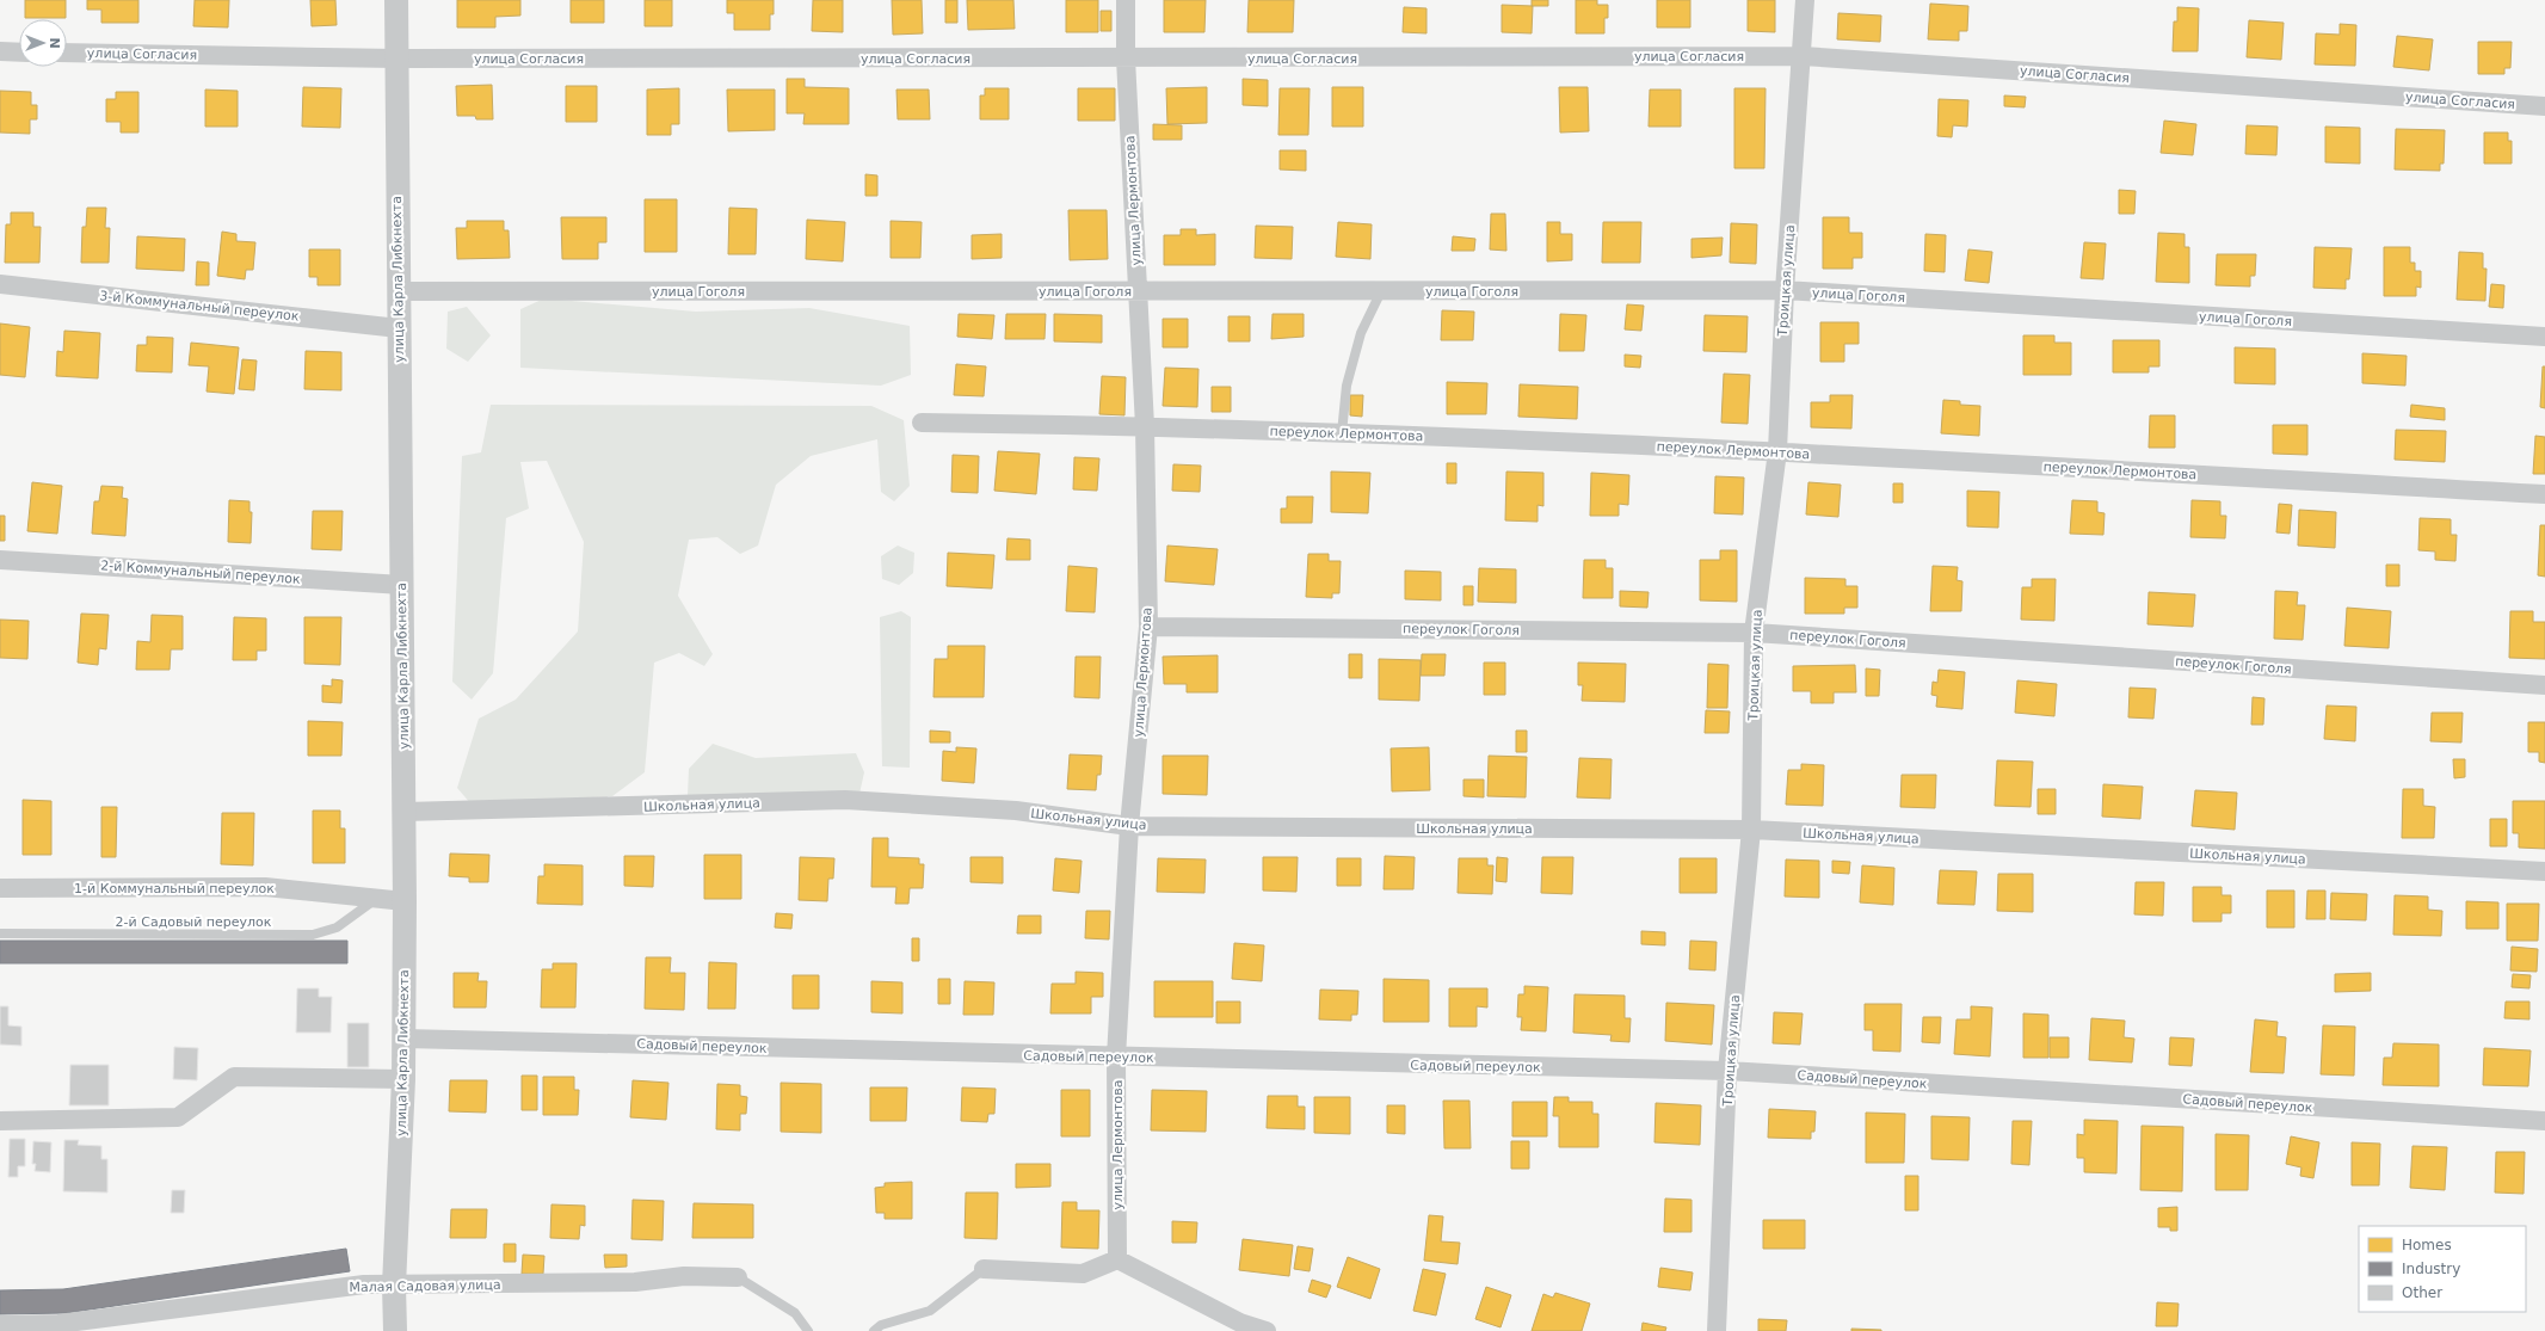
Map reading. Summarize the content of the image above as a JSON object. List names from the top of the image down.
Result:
{
  "streets": {
    "street": [
      "улица Согласия",
      "улица Лермонтова",
      "улица Карла Либкнехта",
      "Троицкая улица",
      "улица Гоголя",
      "3-й Коммунальный переулок",
      "переулок Лермонтова",
      "2-й Коммунальный переулок",
      "переулок Гоголя",
      "Школьная улица",
      "1-й Коммунальный переулок",
      "Садовый переулок",
      "Малая Садовая улица"
    ],
    "lane": ["2-й Садовый переулок"]
  },
  "crossings": [
    ["улица Согласия", "улица Лермонтова"],
    ["улица Согласия", "улица Карла Либкнехта"],
    ["улица Согласия", "Троицкая улица"],
    ["улица Лермонтова", "улица Гоголя"],
    ["улица Лермонтова", "переулок Лермонтова"],
    ["улица Лермонтова", "переулок Гоголя"],
    ["улица Лермонтова", "Школьная улица"],
    ["улица Лермонтова", "Садовый переулок"],
    ["улица Карла Либкнехта", "улица Гоголя"],
    ["улица Карла Либкнехта", "3-й Коммунальный переулок"],
    ["улица Карла Либкнехта", "2-й Коммунальный переулок"],
    ["улица Карла Либкнехта", "Школьная улица"],
    ["улица Карла Либкнехта", "1-й Коммунальный переулок"],
    ["улица Карла Либкнехта", "Садовый переулок"],
    ["улица Карла Либкнехта", "Малая Садовая улица"],
    ["Троицкая улица", "улица Гоголя"],
    ["Троицкая улица", "переулок Лермонтова"],
    ["Троицкая улица", "переулок Гоголя"],
    ["Троицкая улица", "Школьная улица"],
    ["Троицкая улица", "Садовый переулок"],
    ["1-й Коммунальный переулок", "2-й Садовый переулок"]
  ],
  "legend": ["Homes", "Industry", "Other"],
  "north": "right"
}
